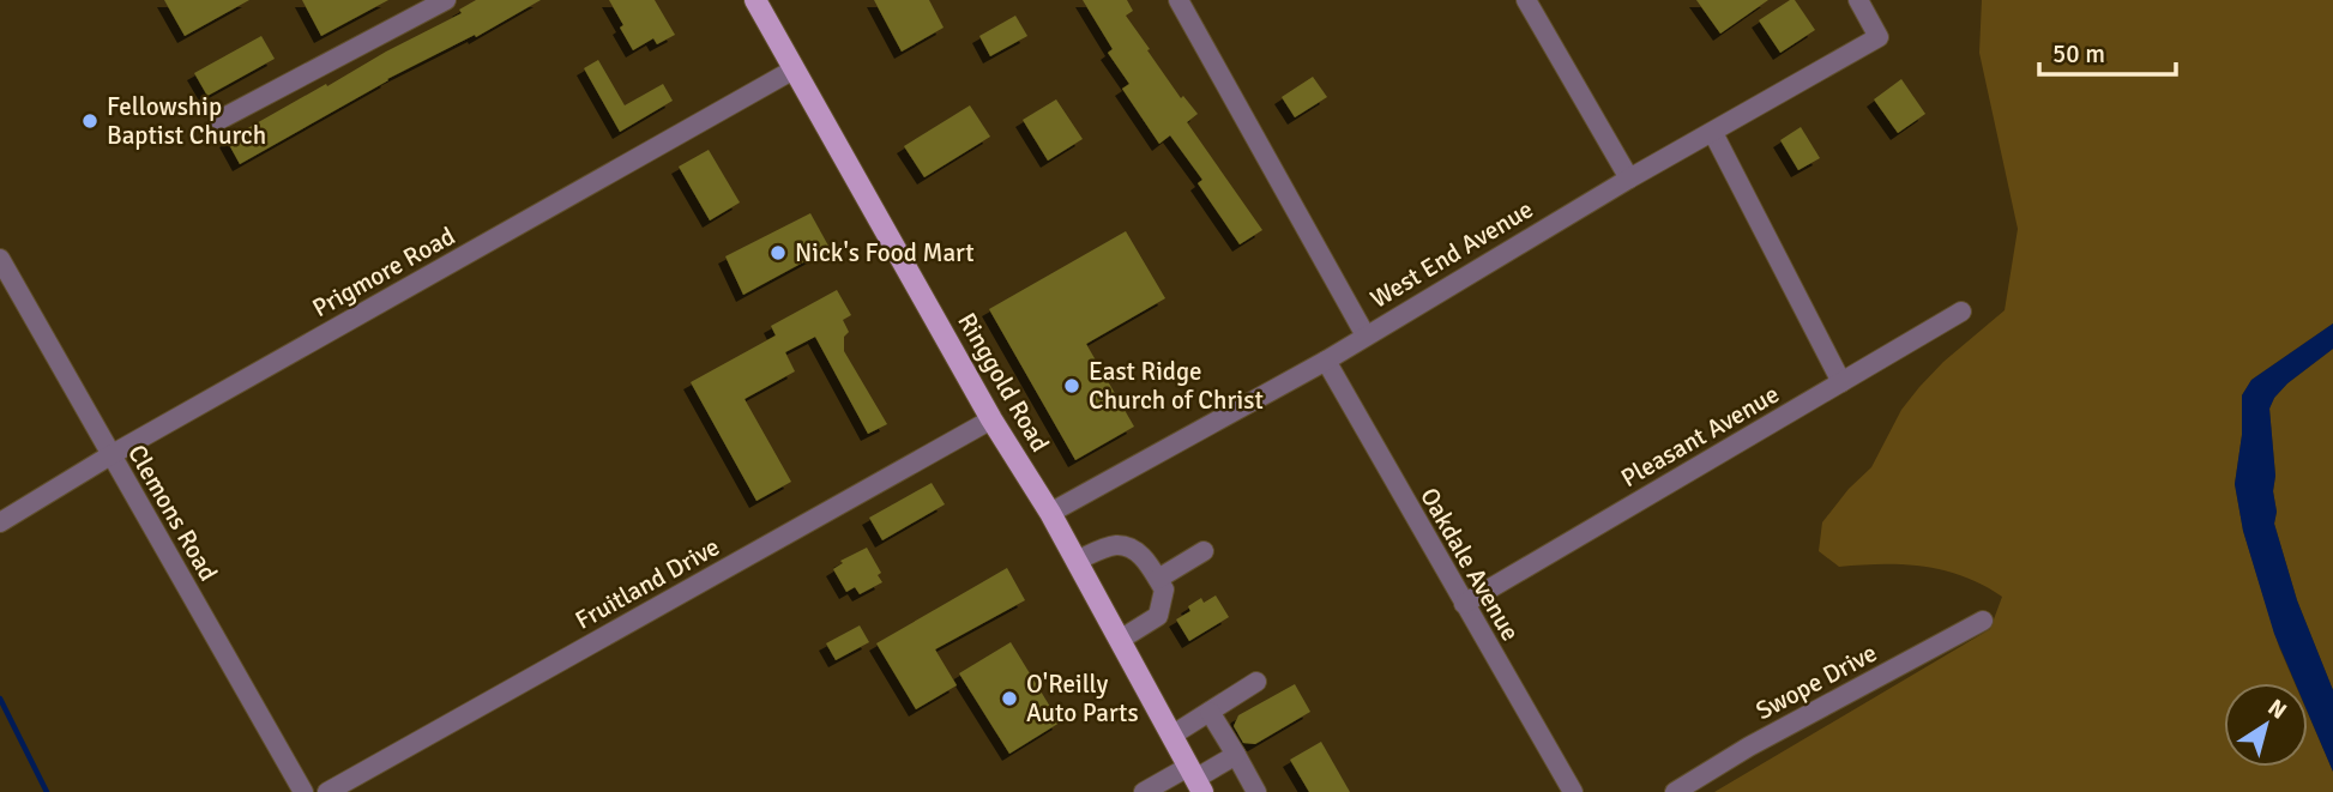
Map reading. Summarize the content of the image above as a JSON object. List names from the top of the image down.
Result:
{
  "streets": {
    "main road": ["Ringgold Road"],
    "street": [
      "West End Avenue",
      "Prigmore Road",
      "Pleasant Avenue",
      "Clemons Road",
      "Oakdale Avenue",
      "Fruitland Drive",
      "Swope Drive"
    ]
  },
  "crossings": [
    ["West End Avenue", "Ringgold Road"],
    ["West End Avenue", "Oakdale Avenue"],
    ["Prigmore Road", "Ringgold Road"],
    ["Prigmore Road", "Clemons Road"],
    ["Ringgold Road", "Fruitland Drive"],
    ["Pleasant Avenue", "Oakdale Avenue"]
  ],
  "places": [
    "Fellowship Baptist Church",
    "Nick's Food Mart",
    "East Ridge Church of Christ",
    "O'Reilly Auto Parts"
  ],
  "scale_bar": "50 m",
  "north": "top right"
}
